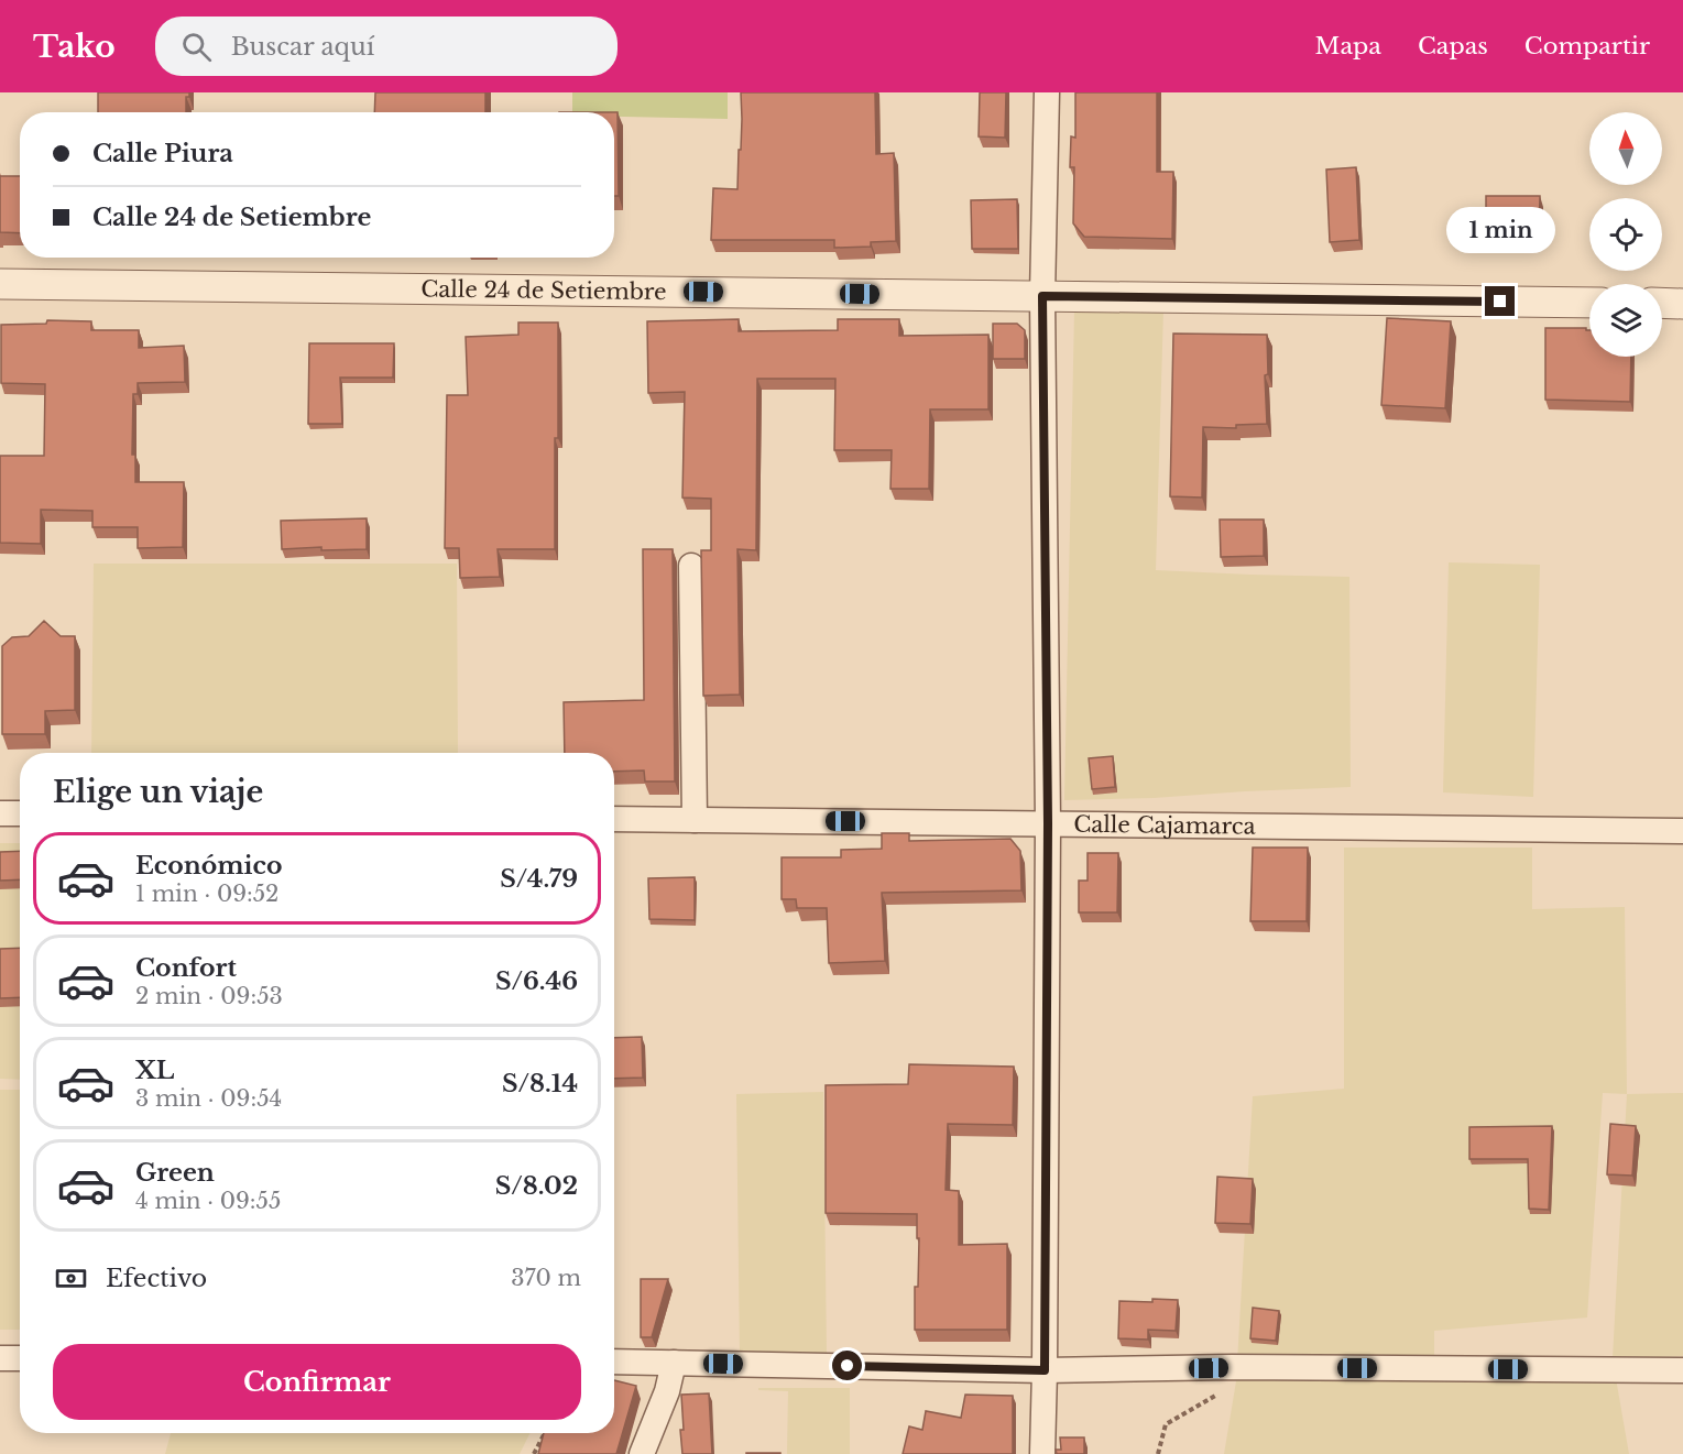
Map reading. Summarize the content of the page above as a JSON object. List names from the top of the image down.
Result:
{
  "streets": {
    "street": ["Calle 24 de Setiembre", "Calle Cajamarca"]
  },
  "north": "top",
  "page": {
    "header": "Tako",
    "search": "Buscar aquí",
    "nav": ["Mapa", "Capas", "Compartir"],
    "banner": ["Calle Piura", "Calle 24 de Setiembre"],
    "bubble": "1 min",
    "heading": "Elige un viaje",
    "list": [
      {
        "name": "Económico",
        "note": "1 min · 09:52",
        "value": "S/4.79"
      },
      {
        "name": "Confort",
        "note": "2 min · 09:53",
        "value": "S/6.46"
      },
      {
        "name": "XL",
        "note": "3 min · 09:54",
        "value": "S/8.14"
      },
      {
        "name": "Green",
        "note": "4 min · 09:55",
        "value": "S/8.02"
      }
    ],
    "pay": ["Efectivo", "370 m"],
    "buttons": "Confirmar"
  }
}
